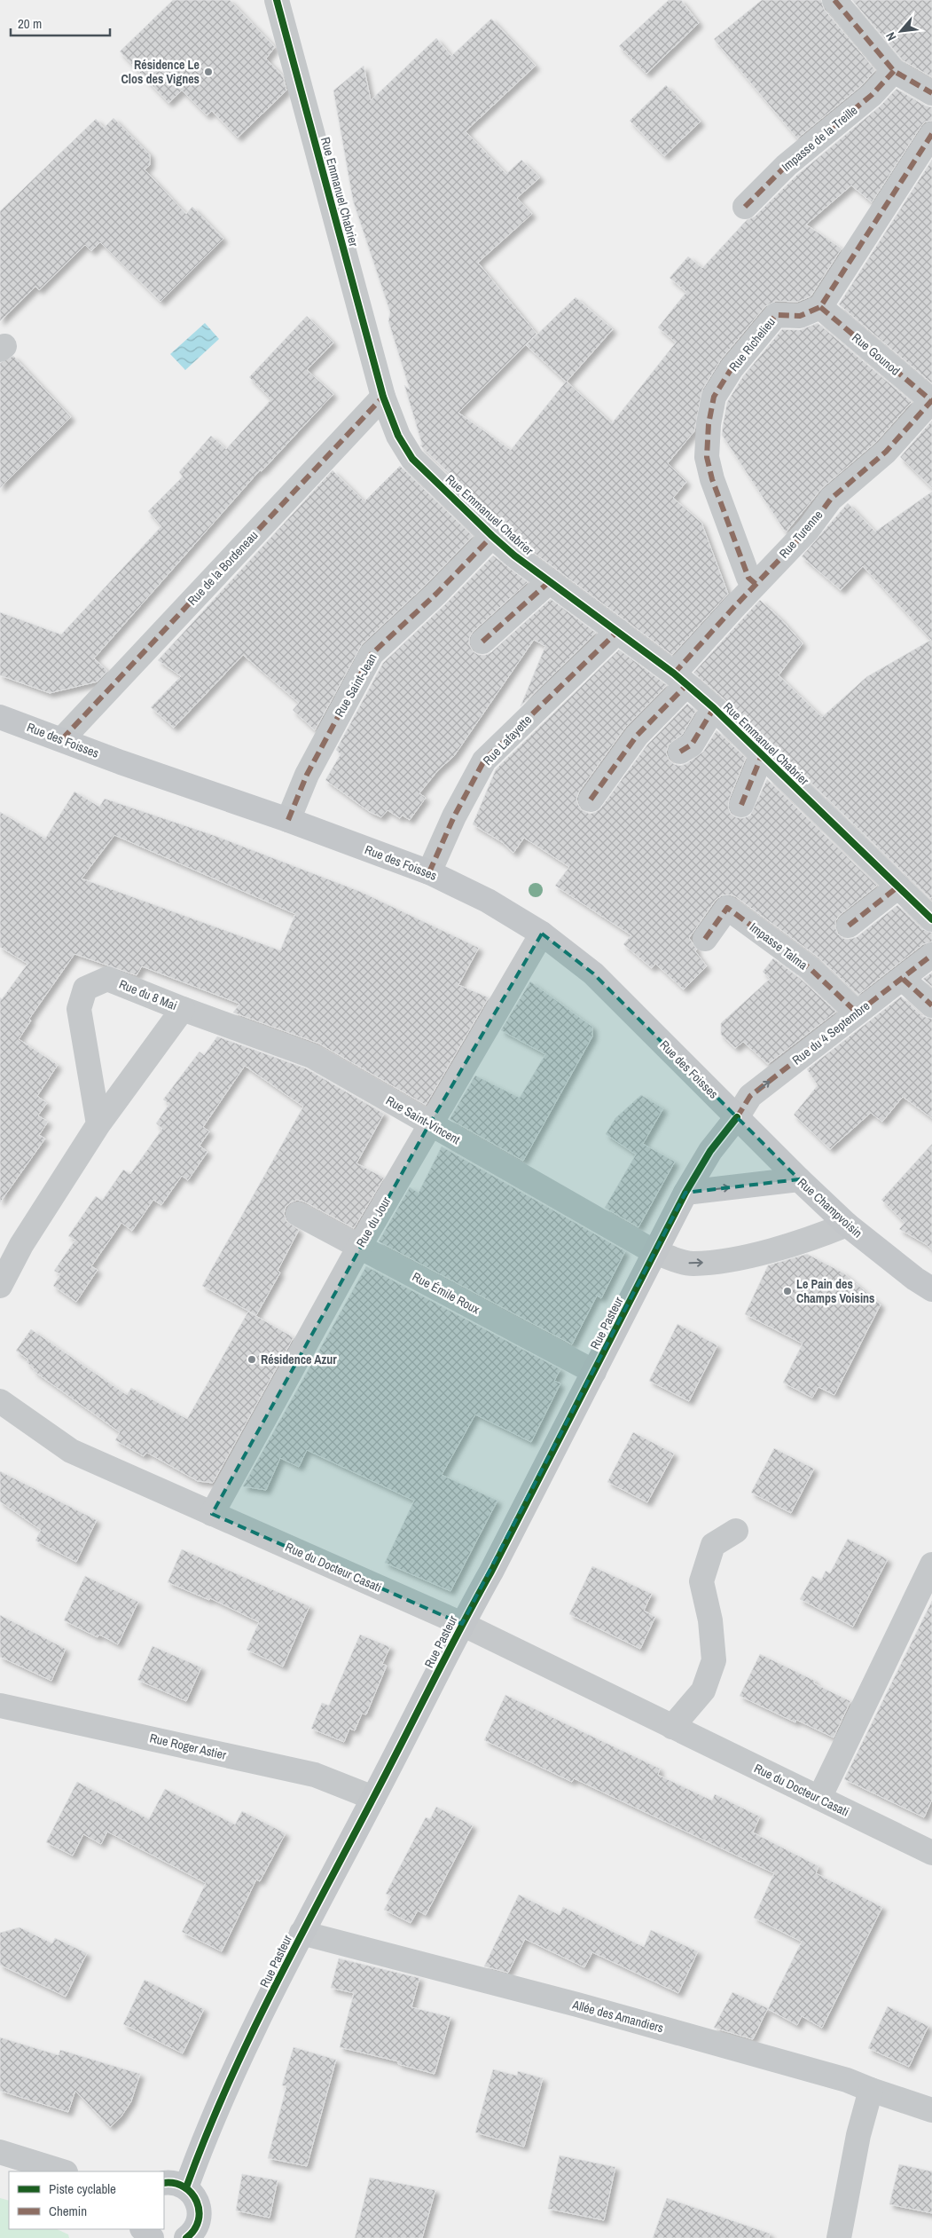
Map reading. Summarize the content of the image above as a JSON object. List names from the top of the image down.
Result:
{
  "streets": {
    "main road": ["Rue des Foisses", "Rue Champvoisin", "Rue Pasteur"],
    "street": [
      "Impasse de la Treille",
      "Rue Emmanuel Chabrier",
      "Rue Richelieu",
      "Rue Gounod",
      "Rue Turenne",
      "Rue de la Bordeneau",
      "Rue Saint-Jean",
      "Rue Lafayette",
      "Impasse Talma",
      "Rue du 8 Mai",
      "Rue du 4 Septembre",
      "Rue Saint-Vincent",
      "Rue du Jour",
      "Rue Émile Roux",
      "Rue du Docteur Casati",
      "Rue Roger Astier",
      "Allée des Amandiers"
    ]
  },
  "crossings": [
    ["Rue Emmanuel Chabrier", "Rue Turenne"],
    ["Rue Emmanuel Chabrier", "Rue de la Bordeneau"],
    ["Rue Emmanuel Chabrier", "Rue Saint-Jean"],
    ["Rue Emmanuel Chabrier", "Rue Lafayette"],
    ["Rue Richelieu", "Rue Gounod"],
    ["Rue Richelieu", "Rue Turenne"],
    ["Rue Gounod", "Rue Turenne"],
    ["Rue de la Bordeneau", "Rue des Foisses"],
    ["Rue Saint-Jean", "Rue des Foisses"],
    ["Rue des Foisses", "Rue Lafayette"],
    ["Rue des Foisses", "Rue du 4 Septembre"],
    ["Rue des Foisses", "Rue Champvoisin"],
    ["Rue des Foisses", "Rue du Jour"],
    ["Rue des Foisses", "Rue Pasteur"],
    ["Impasse Talma", "Rue du 4 Septembre"],
    ["Rue du 8 Mai", "Rue Saint-Vincent"],
    ["Rue du 4 Septembre", "Rue Champvoisin"],
    ["Rue du 4 Septembre", "Rue Pasteur"],
    ["Rue Saint-Vincent", "Rue Champvoisin"],
    ["Rue Saint-Vincent", "Rue du Jour"],
    ["Rue Saint-Vincent", "Rue Pasteur"],
    ["Rue Champvoisin", "Rue Pasteur"],
    ["Rue du Jour", "Rue Émile Roux"],
    ["Rue du Jour", "Rue du Docteur Casati"],
    ["Rue Émile Roux", "Rue Pasteur"],
    ["Rue Pasteur", "Rue du Docteur Casati"],
    ["Rue Pasteur", "Rue Roger Astier"],
    ["Rue Pasteur", "Allée des Amandiers"]
  ],
  "one_way": ["Rue du 4 Septembre"],
  "places": ["Résidence Le Clos des Vignes", "Le Pain des Champs Voisins", "Résidence Azur"],
  "legend": ["Piste cyclable", "Chemin"],
  "scale_bar": "20 m",
  "north": "bottom left"
}
